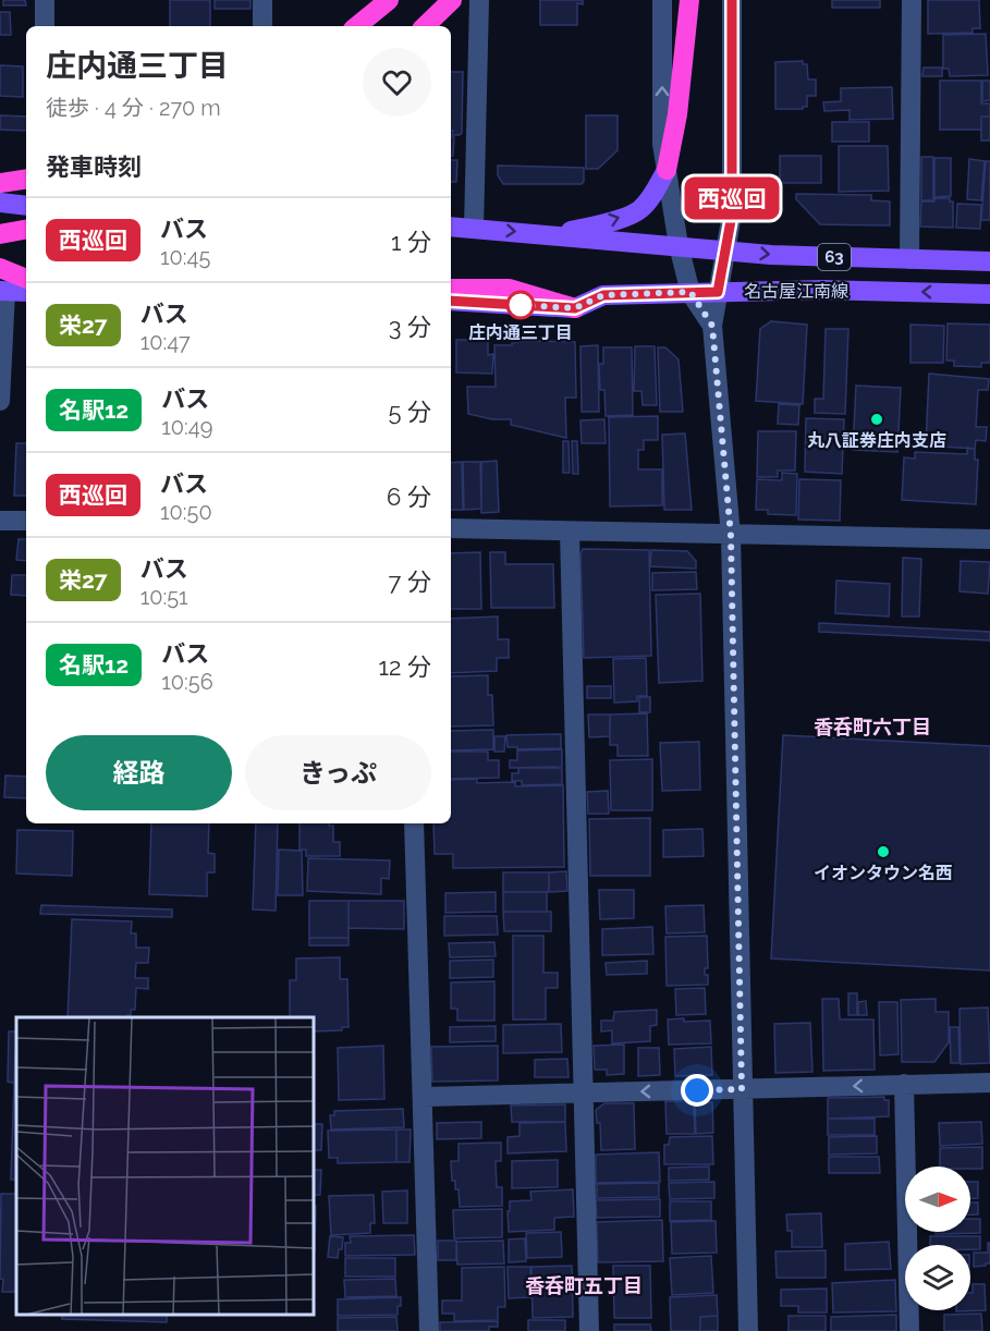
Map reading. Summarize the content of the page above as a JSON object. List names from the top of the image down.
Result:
{
  "streets": {
    "main road": ["63", "名古屋江南線"]
  },
  "districts": ["香呑町六丁目", "香呑町五丁目"],
  "places": ["庄内通三丁目", "丸八証券庄内支店", "イオンタウン名西"],
  "lines": ["bus line 西巡回"],
  "north": "right",
  "page": {
    "on_map": "西巡回",
    "heading": [
      ["庄内通三丁目", "徒歩 · 4 分 · 270 m"],
      "発車時刻"
    ],
    "list": [
      {
        "mark": "西巡回",
        "name": "バス",
        "note": "10:45",
        "value": "1 分"
      },
      {
        "mark": "栄27",
        "name": "バス",
        "note": "10:47",
        "value": "3 分"
      },
      {
        "mark": "名駅12",
        "name": "バス",
        "note": "10:49",
        "value": "5 分"
      },
      {
        "mark": "西巡回",
        "name": "バス",
        "note": "10:50",
        "value": "6 分"
      },
      {
        "mark": "栄27",
        "name": "バス",
        "note": "10:51",
        "value": "7 分"
      },
      {
        "mark": "名駅12",
        "name": "バス",
        "note": "10:56",
        "value": "12 分"
      }
    ],
    "buttons": ["経路", "きっぷ"]
  }
}
